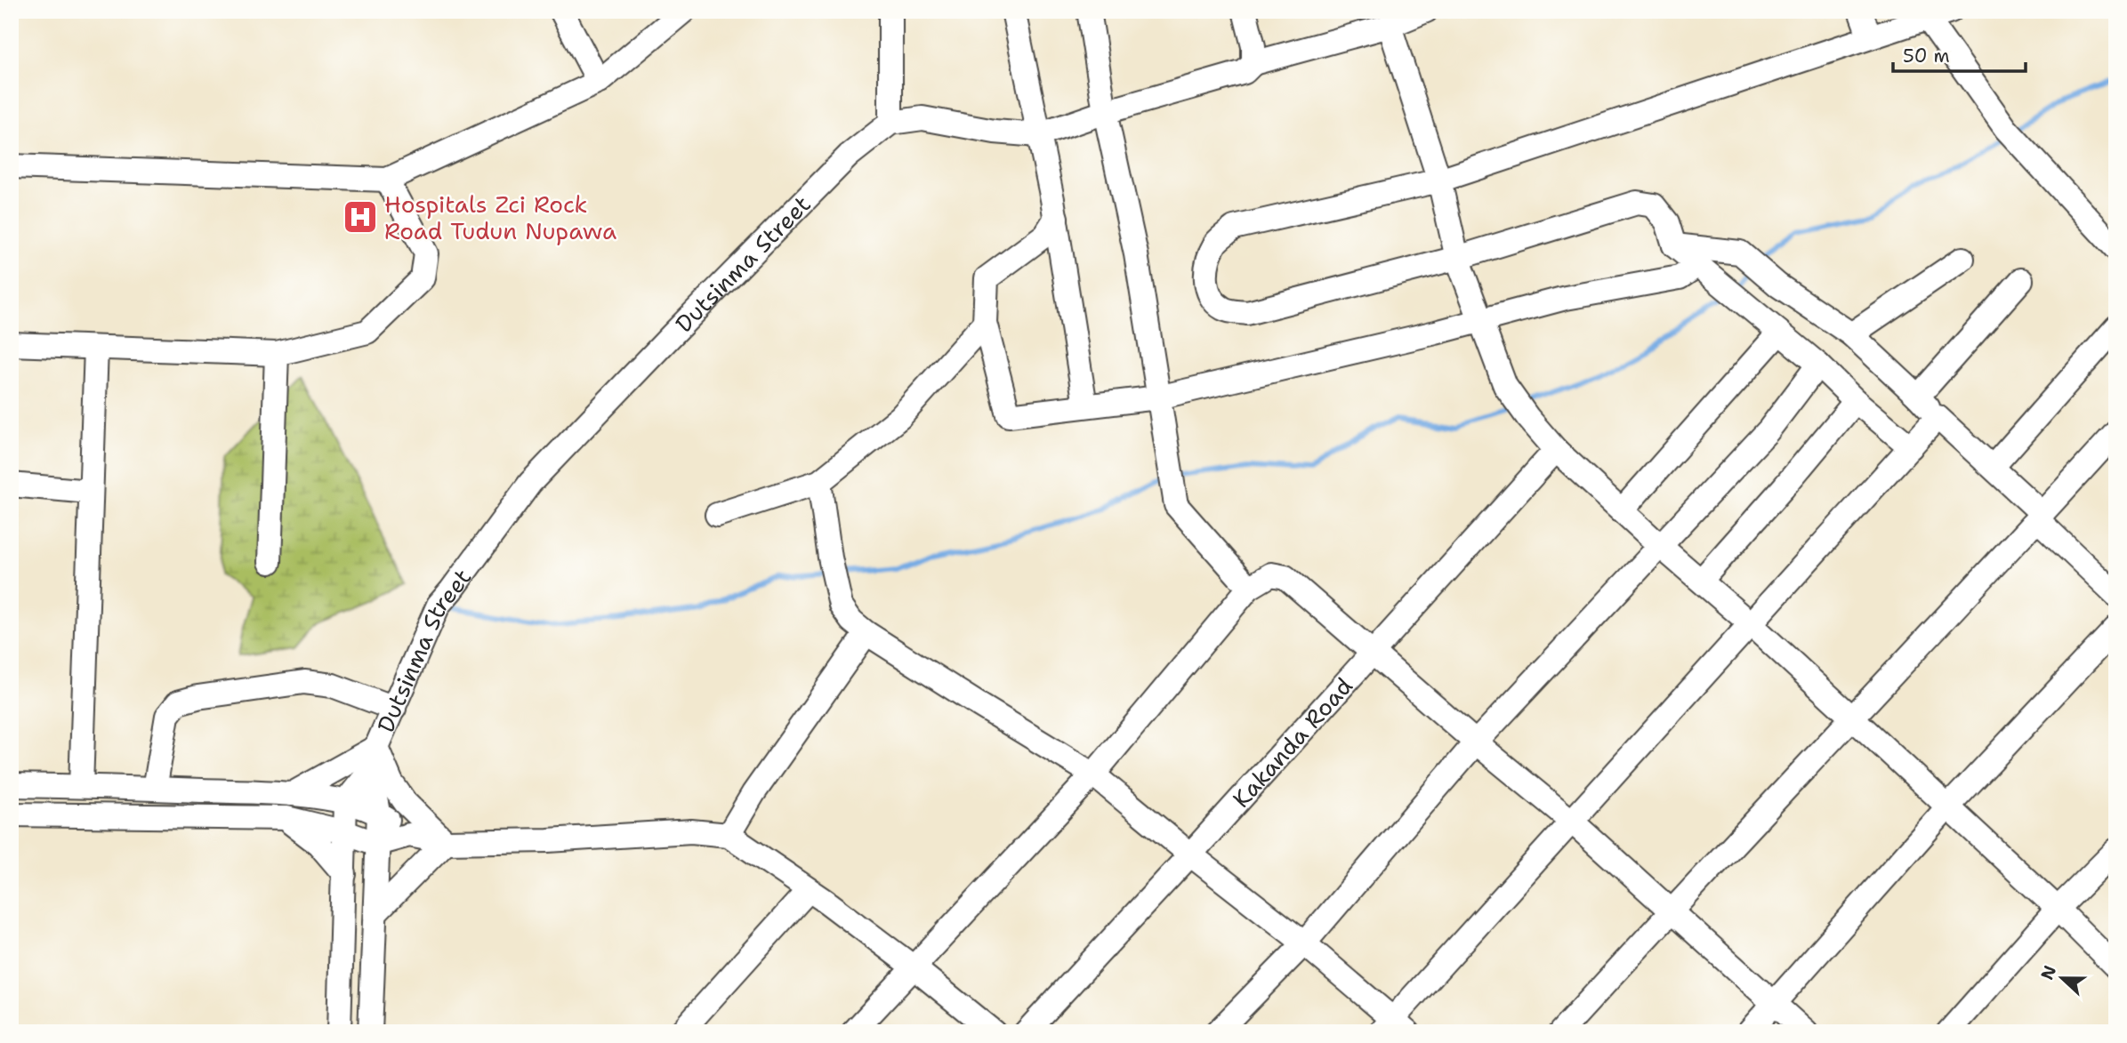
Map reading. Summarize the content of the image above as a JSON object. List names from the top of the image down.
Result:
{
  "streets": {
    "street": ["Dutsinma Street", "Kakanda Road"]
  },
  "places": {
    "hospital": ["Hospitals Zci Rock Road Tudun Nupawa"]
  },
  "scale_bar": "50 m",
  "north": "left"
}
